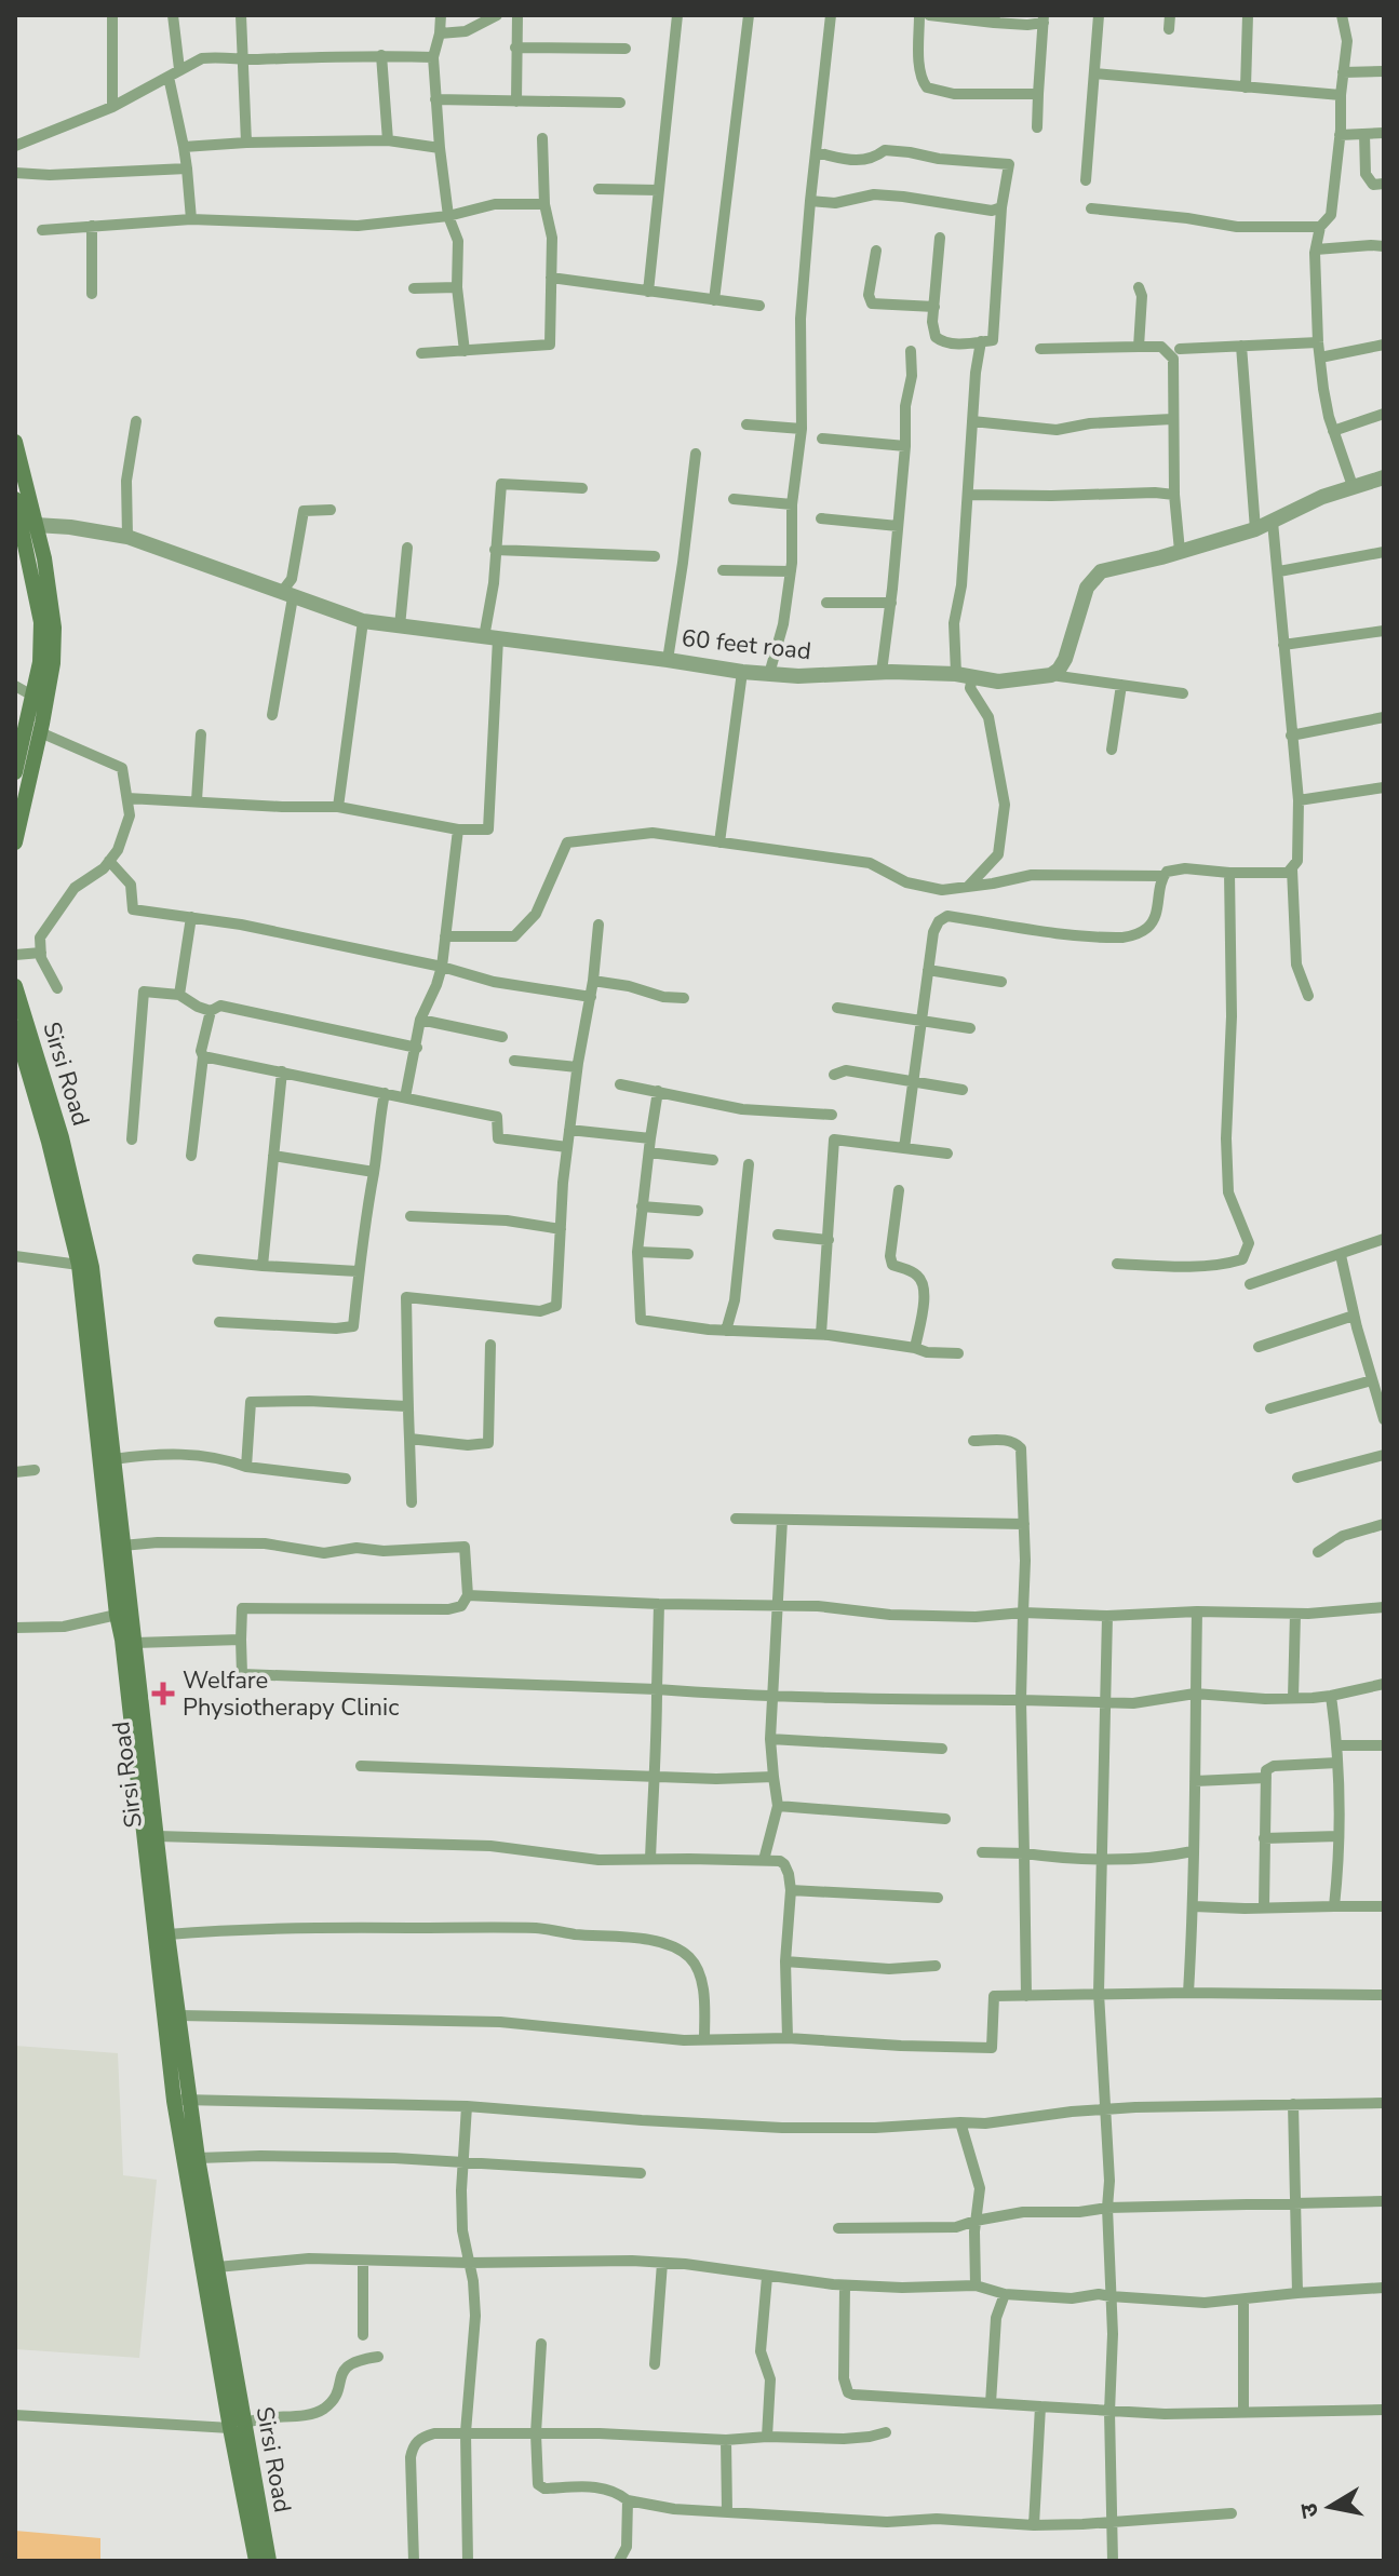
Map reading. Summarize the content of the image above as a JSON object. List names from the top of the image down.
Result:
{
  "streets": {
    "main road": ["Sirsi Road"],
    "street": ["60 feet road"]
  },
  "places": {
    "health": ["Welfare Physiotherapy Clinic"]
  },
  "north": "left"
}
